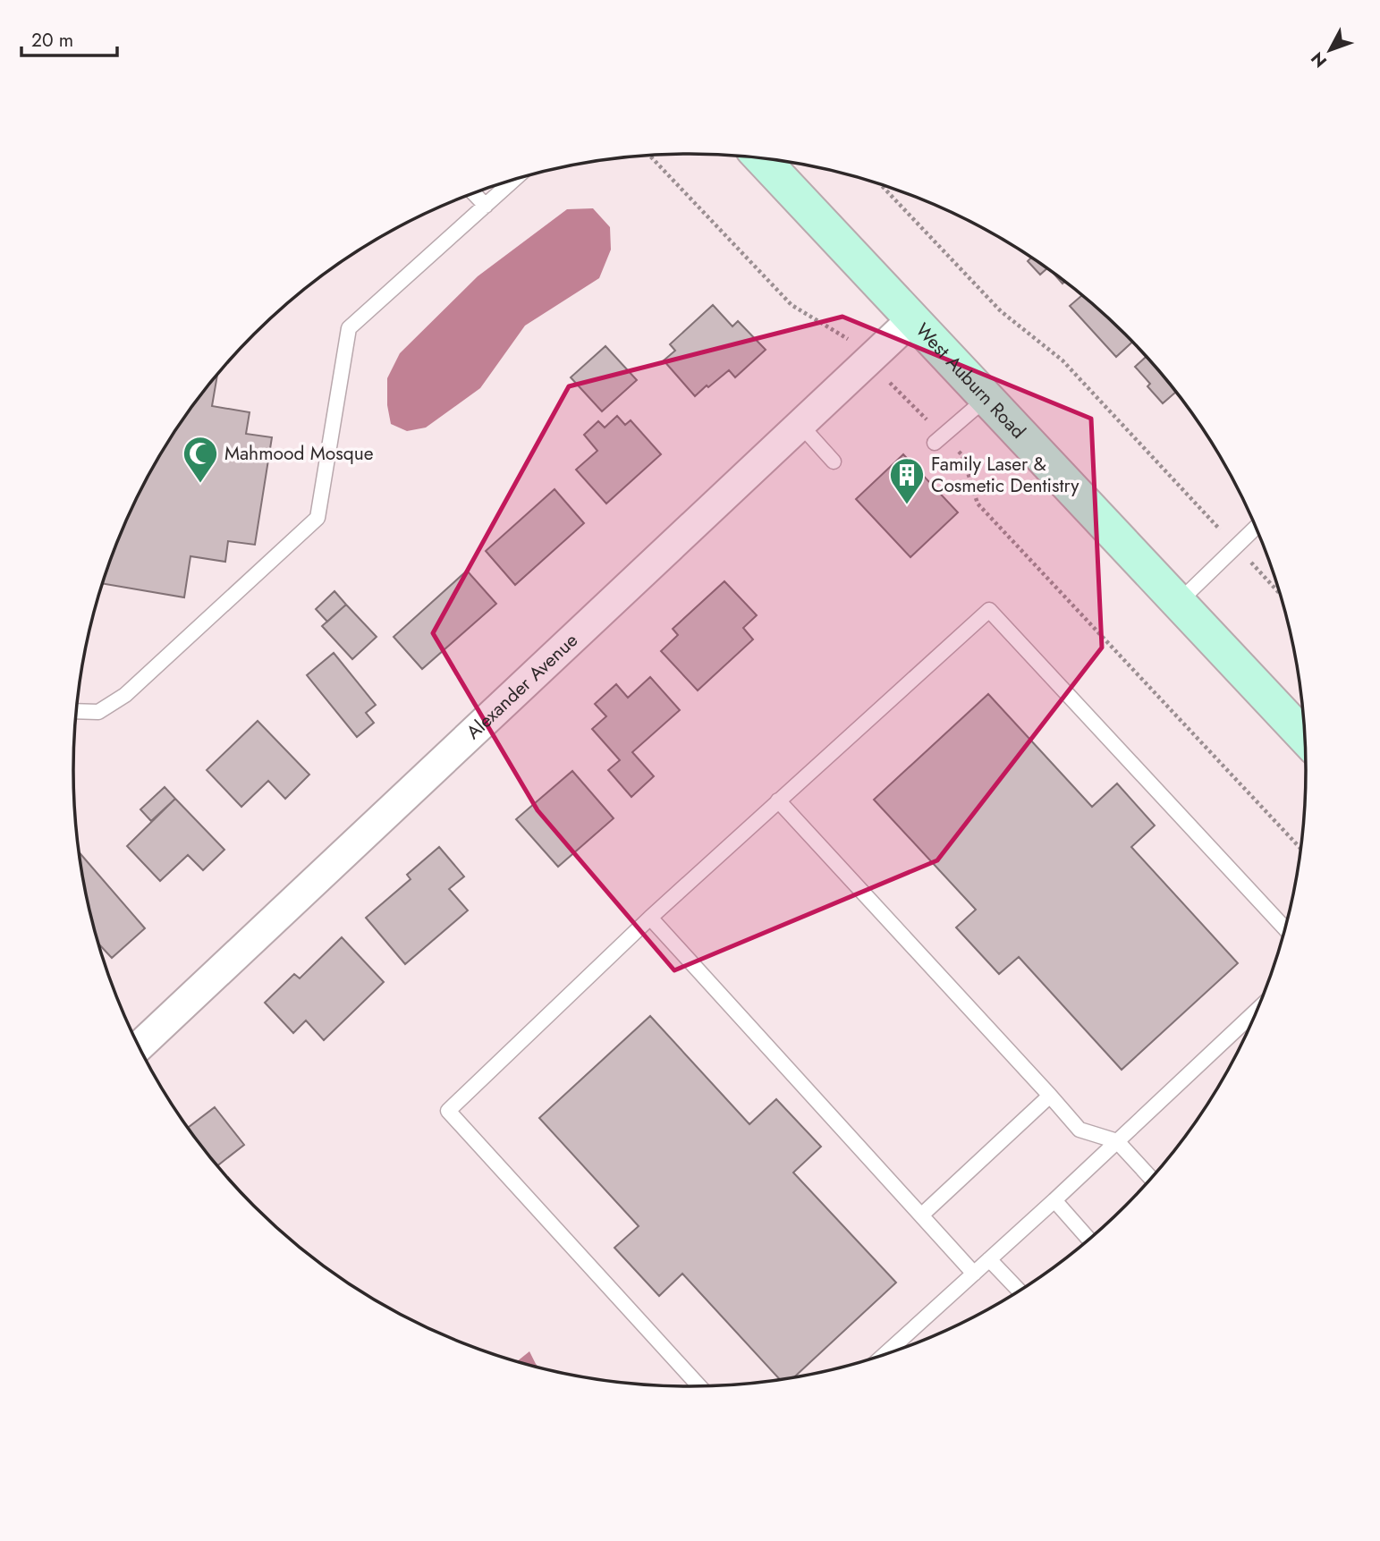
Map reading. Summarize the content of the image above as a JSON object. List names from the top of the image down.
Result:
{
  "streets": {
    "main road": ["West Auburn Road"],
    "street": ["Alexander Avenue"]
  },
  "crossings": [
    ["West Auburn Road", "Alexander Avenue"]
  ],
  "places": {
    "mosque": ["Mahmood Mosque"],
    "building": ["Family Laser & Cosmetic Dentistry"]
  },
  "scale_bar": "20 m",
  "north": "bottom left"
}
